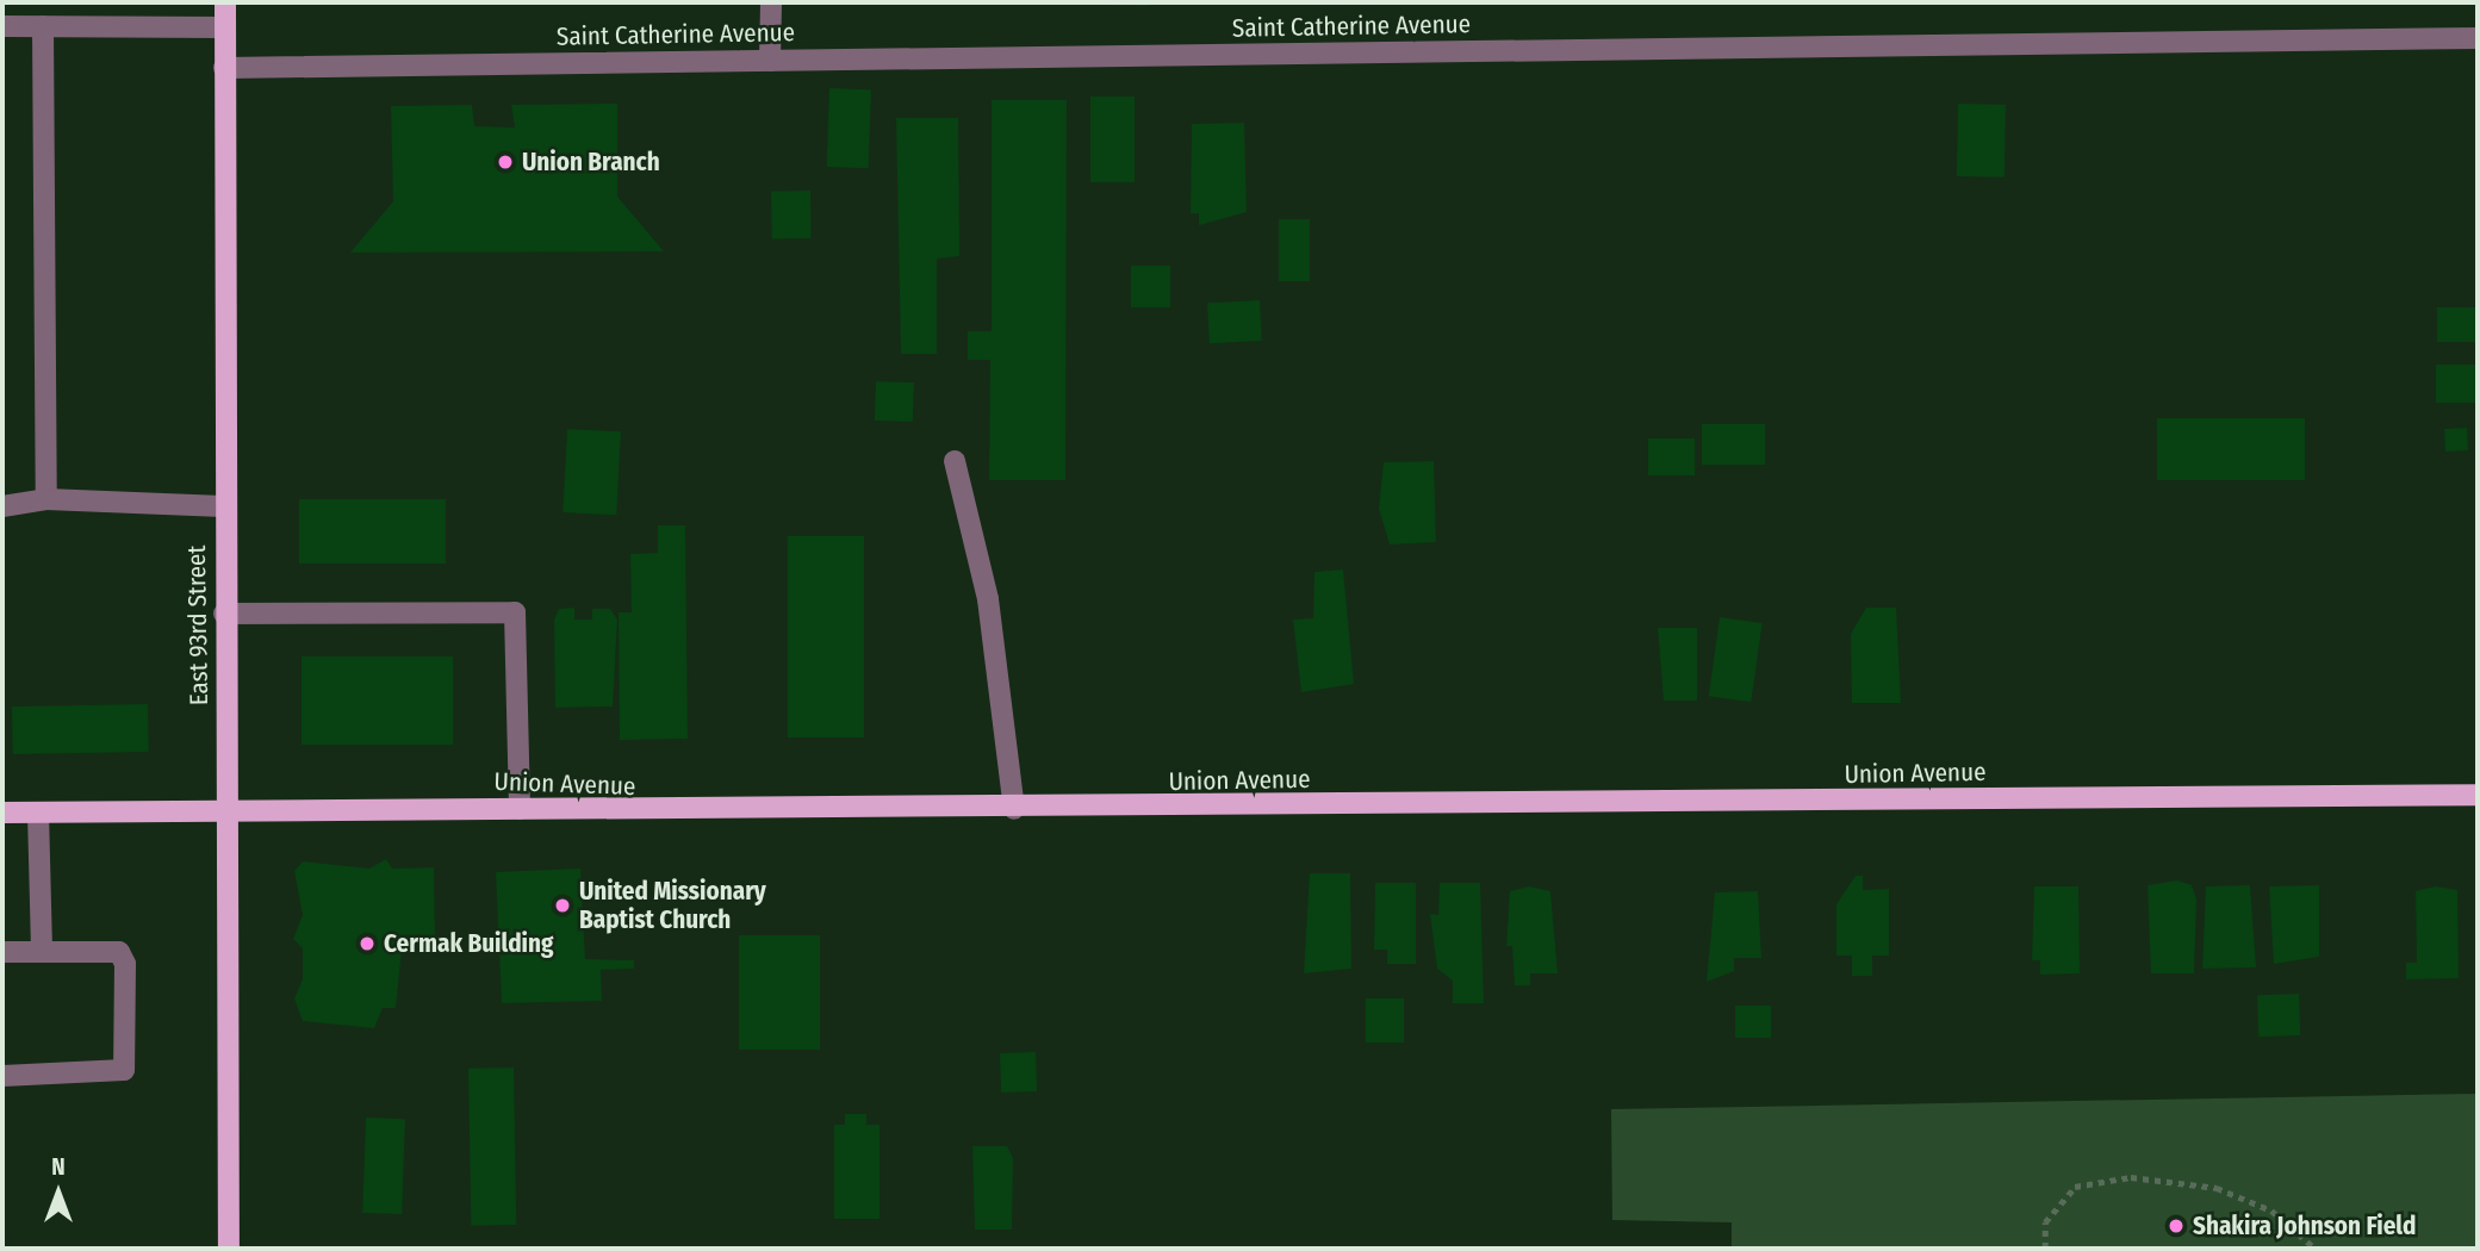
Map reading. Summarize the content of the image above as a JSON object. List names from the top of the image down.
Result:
{
  "streets": {
    "main road": ["East 93rd Street", "Union Avenue"],
    "street": ["Saint Catherine Avenue"]
  },
  "crossings": [
    ["Saint Catherine Avenue", "East 93rd Street"],
    ["East 93rd Street", "Union Avenue"]
  ],
  "places": [
    "Union Branch",
    "United Missionary Baptist Church",
    "Cermak Building",
    "Shakira Johnson Field"
  ],
  "north": "top"
}
